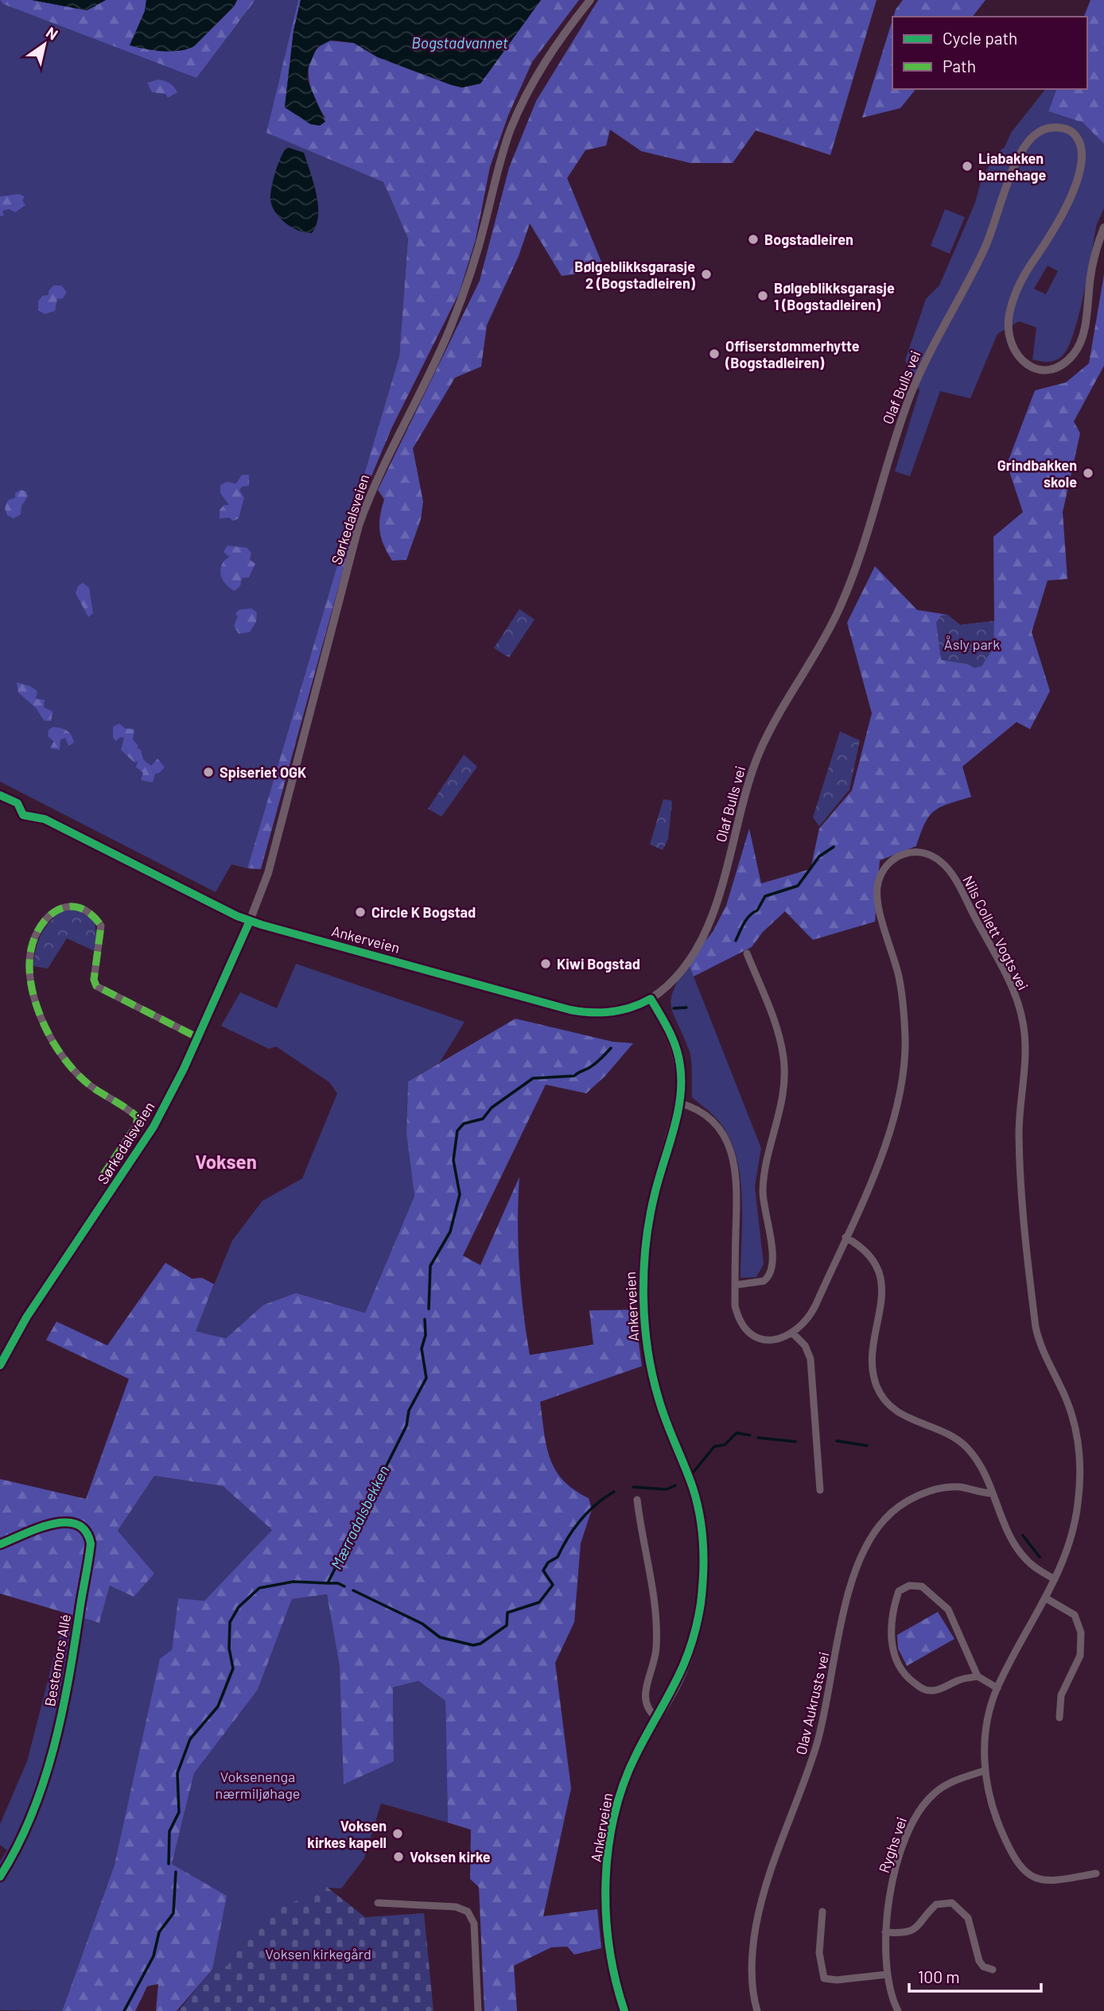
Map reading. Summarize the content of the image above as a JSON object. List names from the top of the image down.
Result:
{
  "streets": {
    "main road": ["Sørkedalsveien", "Ankerveien"],
    "street": [
      "Olaf Bulls vei",
      "Nils Collett Vogts vei",
      "Olav Aukrusts vei",
      "Ryghs vei"
    ],
    "cycle path": ["Bestemors Allé"]
  },
  "crossings": [
    ["Olaf Bulls vei", "Ankerveien"],
    ["Sørkedalsveien", "Ankerveien"],
    ["Nils Collett Vogts vei", "Ryghs vei"]
  ],
  "districts": ["Voksen"],
  "water": ["Bogstadvannet", "Mærradalsbekken"],
  "parks": ["Åsly park", "Voksenenga nærmiljøhage", "Voksen kirkegård"],
  "places": [
    "Liabakken barnehage",
    "Bogstadleiren",
    "Bølgeblikksgarasje 2 (Bogstadleiren)",
    "Bølgeblikksgarasje 1 (Bogstadleiren)",
    "Offiserstømmerhytte (Bogstadleiren)",
    "Grindbakken skole",
    "Spiseriet OGK",
    "Circle K Bogstad",
    "Kiwi Bogstad",
    "Voksen kirkes kapell",
    "Voksen kirke"
  ],
  "legend": ["Cycle path", "Path"],
  "scale_bar": "100 m",
  "north": "top right"
}
